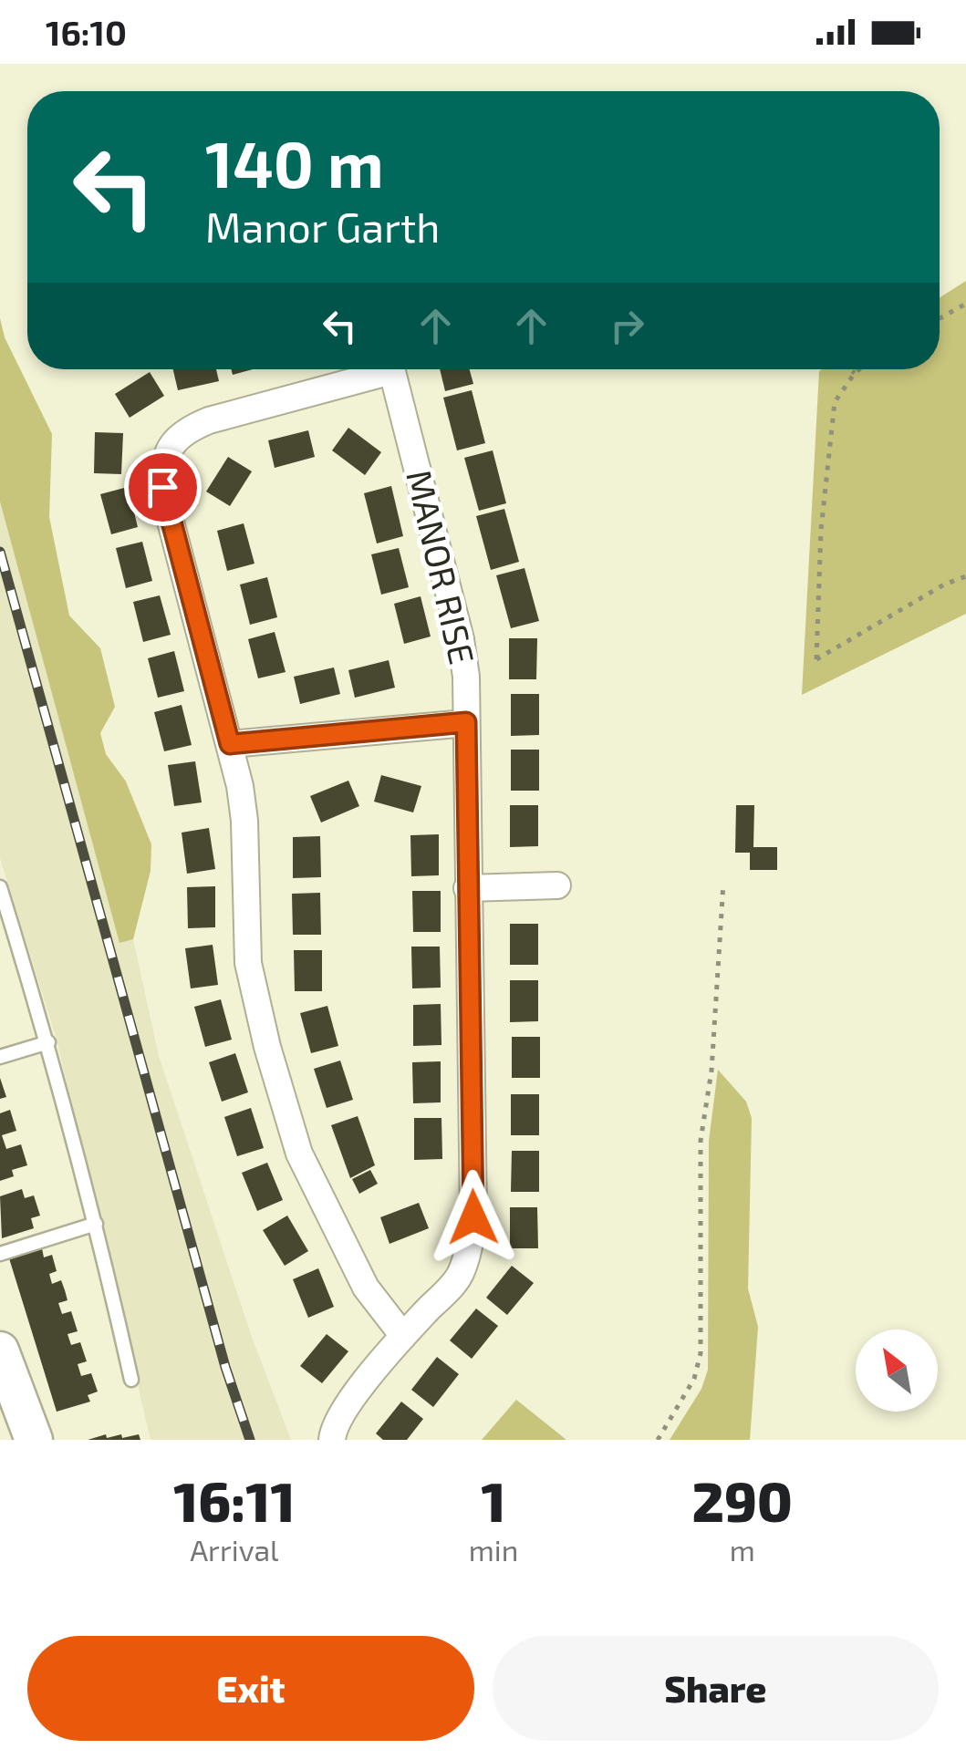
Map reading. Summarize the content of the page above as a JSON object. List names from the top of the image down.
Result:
{
  "streets": {
    "street": ["MANOR RISE"]
  },
  "north": "top left",
  "page": {
    "status": "16:10",
    "turn": ["140 m", "Manor Garth"],
    "eta": [
      "16:11",
      "Arrival",
      "1",
      "min",
      "290",
      "m"
    ],
    "buttons": ["Exit", "Share"]
  }
}
